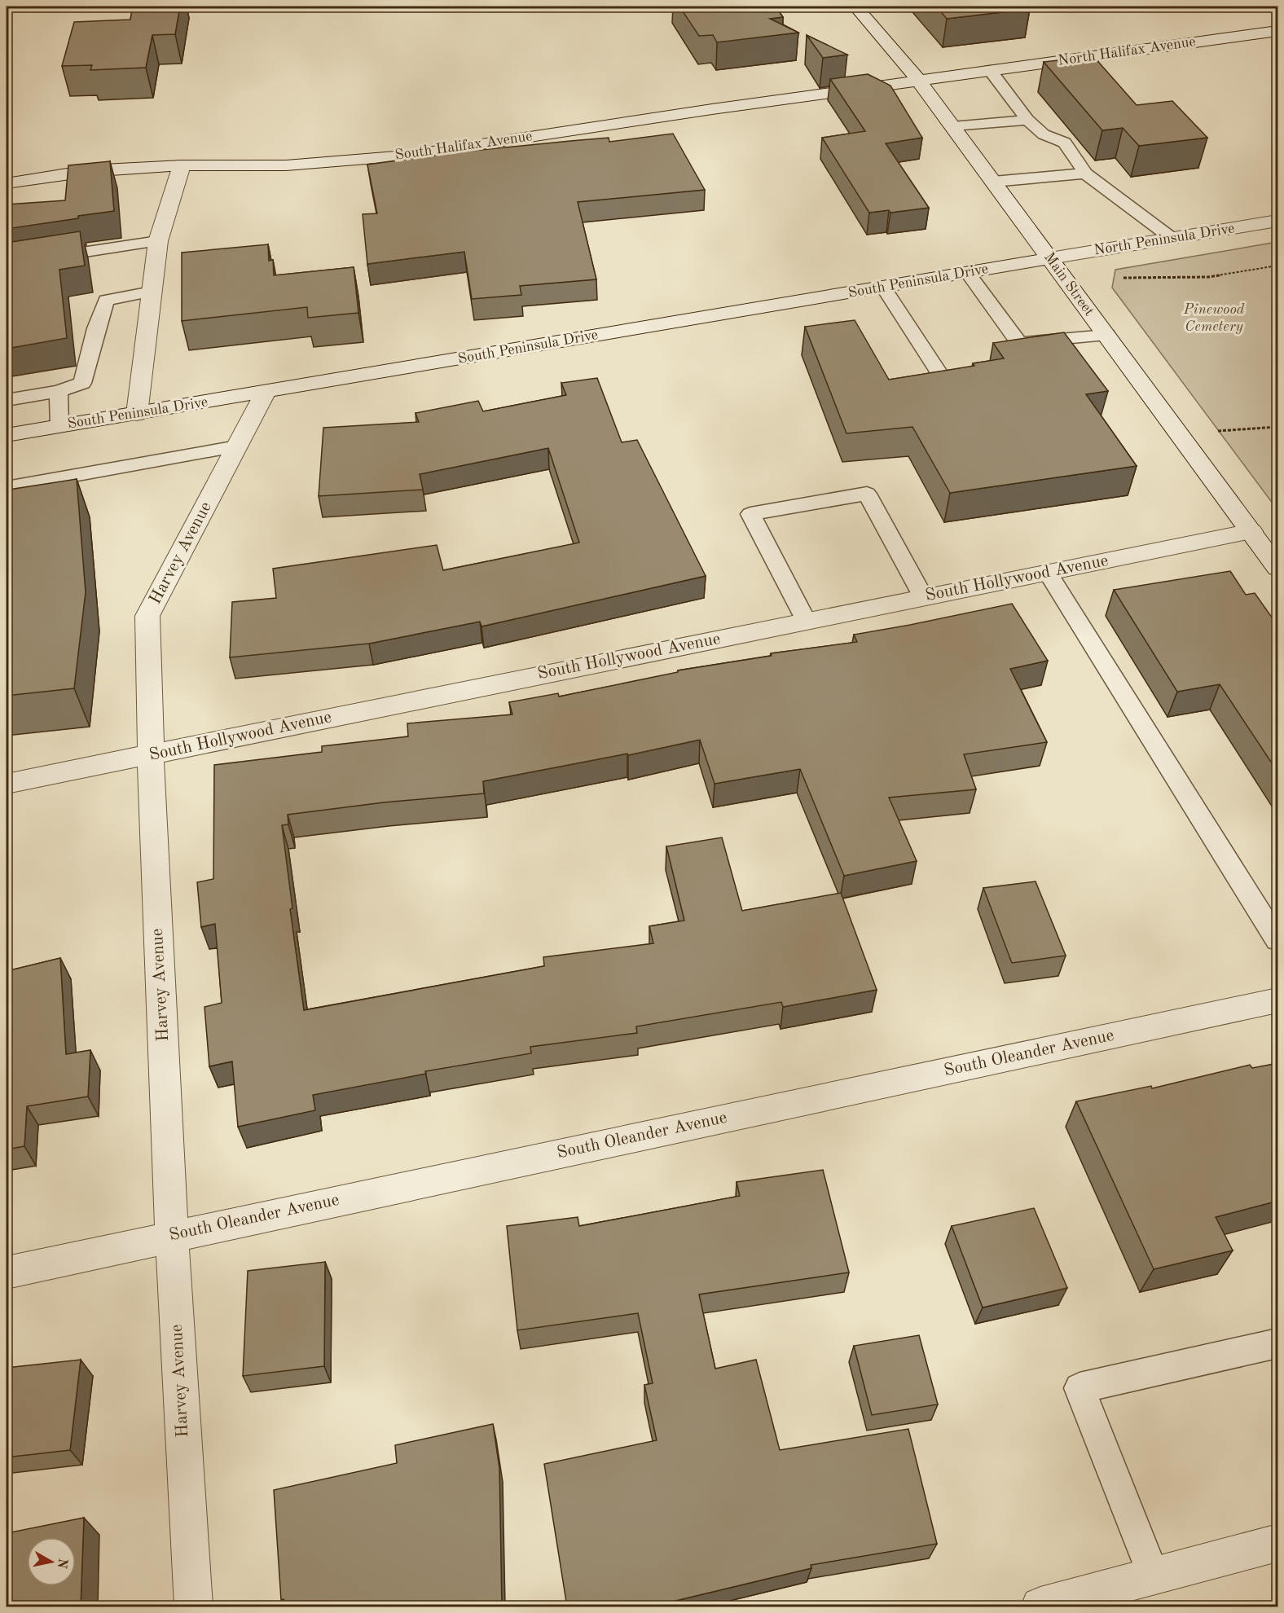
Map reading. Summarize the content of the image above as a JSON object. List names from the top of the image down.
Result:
{
  "streets": {
    "street": [
      "North Halifax Avenue",
      "South Halifax Avenue",
      "North Peninsula Drive",
      "South Peninsula Drive",
      "Main Street",
      "Harvey Avenue",
      "South Hollywood Avenue",
      "South Oleander Avenue"
    ]
  },
  "crossings": [
    ["North Halifax Avenue", "South Halifax Avenue"],
    ["North Halifax Avenue", "Main Street"],
    ["South Halifax Avenue", "Main Street"],
    ["North Peninsula Drive", "South Peninsula Drive"],
    ["North Peninsula Drive", "Main Street"],
    ["South Peninsula Drive", "Main Street"],
    ["South Peninsula Drive", "Harvey Avenue"],
    ["Main Street", "South Hollywood Avenue"],
    ["Harvey Avenue", "South Hollywood Avenue"],
    ["Harvey Avenue", "South Oleander Avenue"]
  ],
  "parks": ["Pinewood Cemetery"],
  "north": "right"
}
